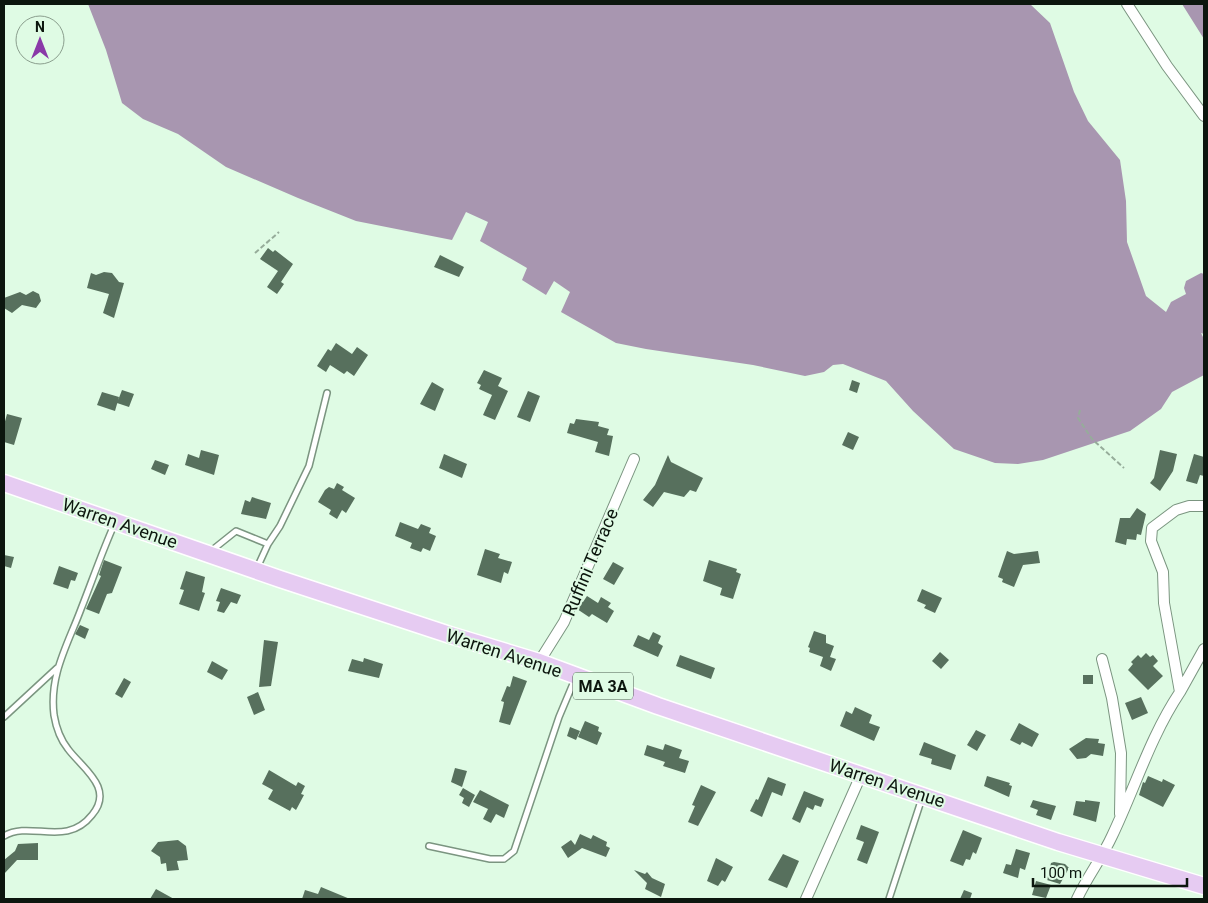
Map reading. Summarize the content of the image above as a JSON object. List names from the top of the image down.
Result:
{
  "streets": {
    "main road": ["Warren Avenue", "MA 3A"],
    "street": ["Ruffini Terrace"]
  },
  "crossings": [
    ["Warren Avenue", "Ruffini Terrace"]
  ],
  "scale_bar": "100 m",
  "north": "top"
}
